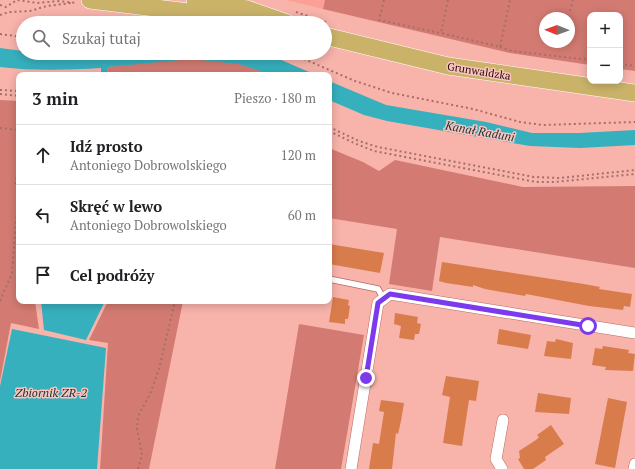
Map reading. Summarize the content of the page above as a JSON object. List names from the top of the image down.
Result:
{
  "streets": {
    "main road": ["Grunwaldzka"]
  },
  "water": ["Kanał Raduni", "Zbiornik ZR-2"],
  "north": "left",
  "page": {
    "map_buttons": ["+", "−"],
    "search": "Szukaj tutaj",
    "heading": ["3 min", "Pieszo · 180 m"],
    "list": [
      ["Idź prosto", "Antoniego Dobrowolskiego", "120 m"],
      ["Skręć w lewo", "Antoniego Dobrowolskiego", "60 m"],
      "Cel podróży"
    ]
  }
}
